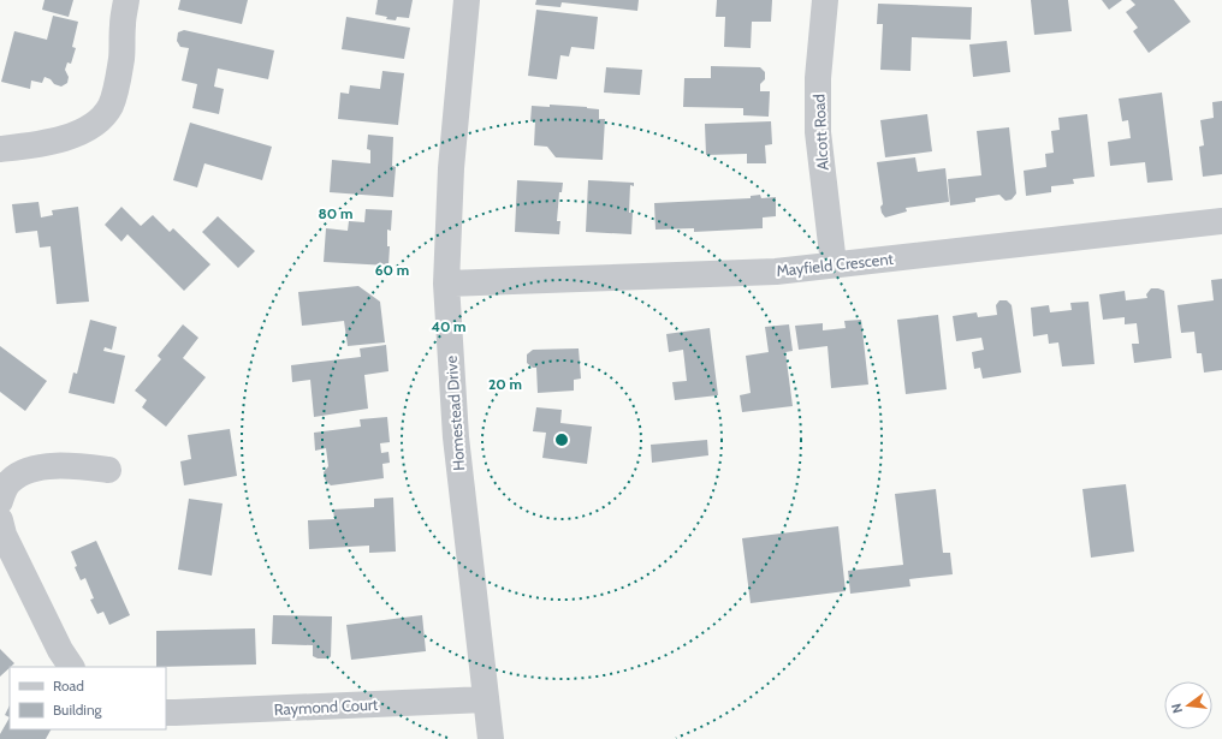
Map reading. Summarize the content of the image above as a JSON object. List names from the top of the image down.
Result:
{
  "streets": {
    "street": [
      "Alcott Road",
      "Mayfield Crescent",
      "Homestead Drive",
      "Raymond Court"
    ]
  },
  "crossings": [
    ["Alcott Road", "Mayfield Crescent"],
    ["Mayfield Crescent", "Homestead Drive"],
    ["Homestead Drive", "Raymond Court"]
  ],
  "legend": ["Road", "Building"],
  "north": "left",
  "rings": [
    "80 m",
    "60 m",
    "40 m",
    "20 m"
  ]
}
